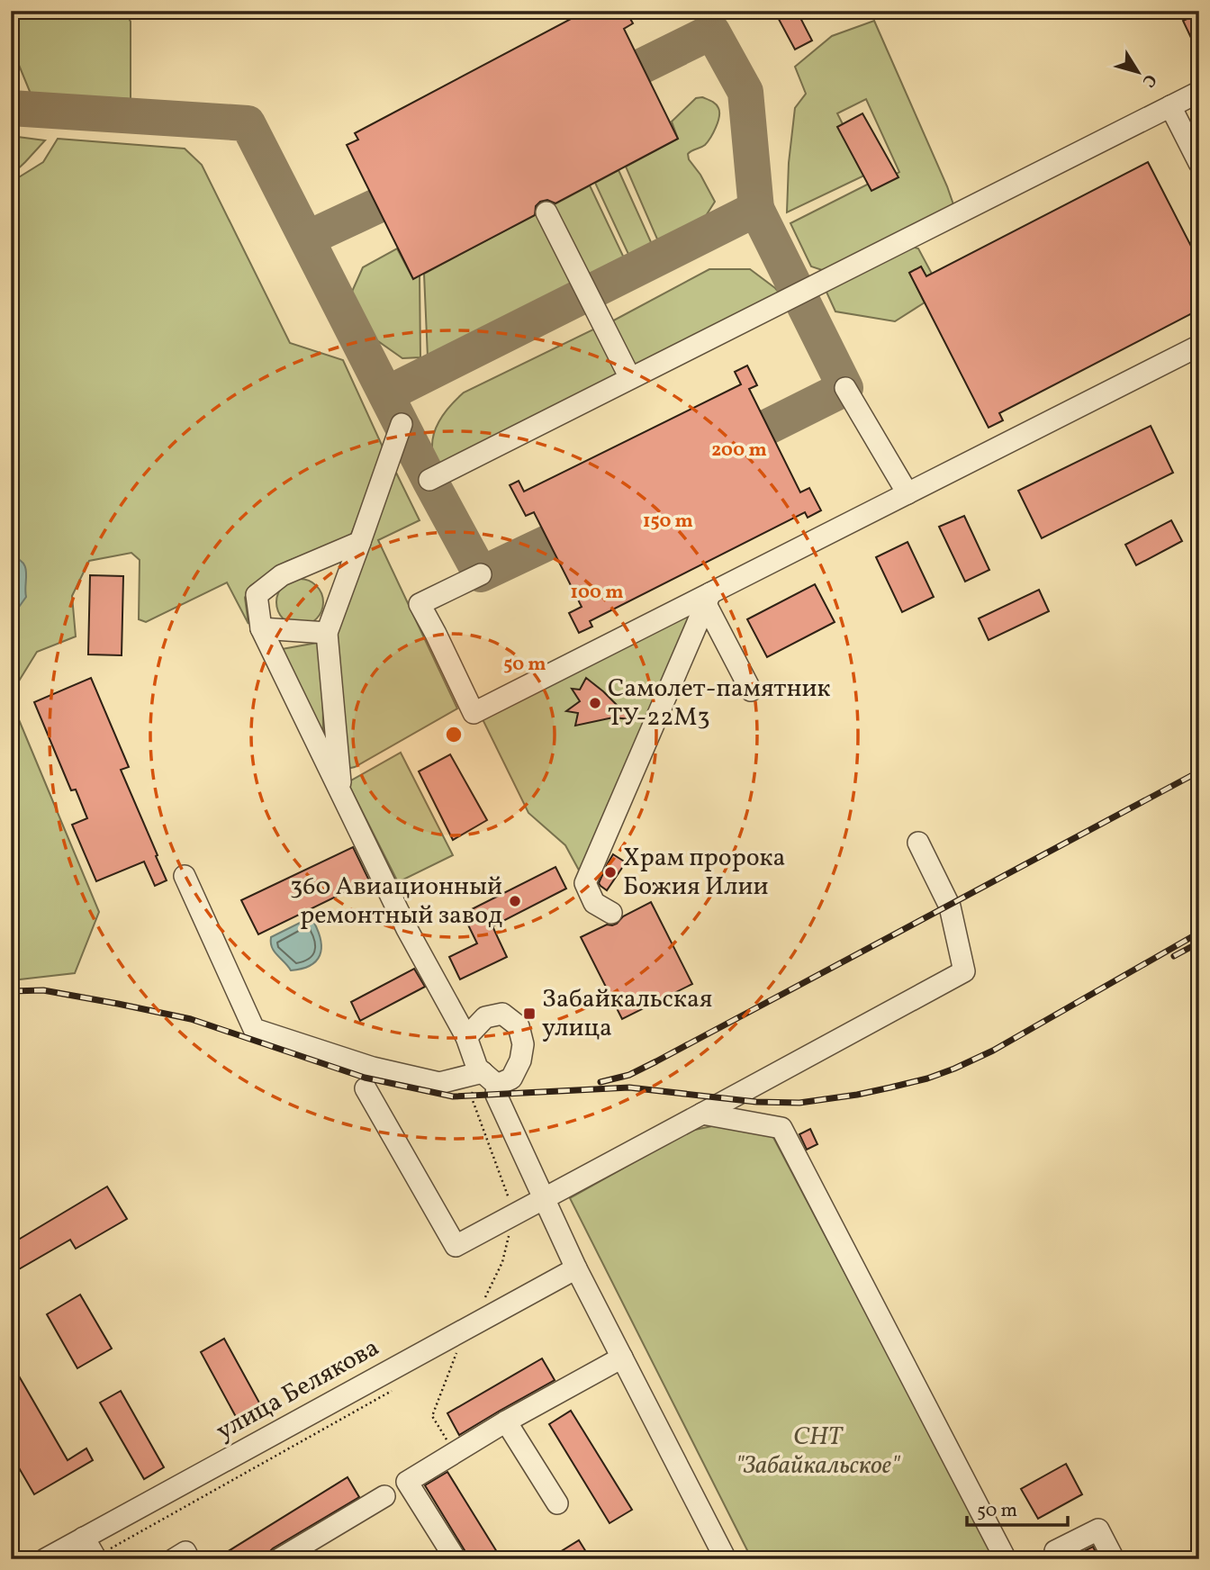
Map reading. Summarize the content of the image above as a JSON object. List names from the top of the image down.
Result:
{
  "streets": {
    "street": ["улица Белякова"]
  },
  "parks": ["СНТ \"Забайкальское\""],
  "places": {
    "other": ["Самолет-памятник ТУ-22М3", "Храм пророка Божия Илии", "360 Авиационный ремонтный завод"],
    "transit": ["Забайкальская улица"]
  },
  "scale_bar": "50 m",
  "north": "bottom right",
  "rings": [
    "200 m",
    "150 m",
    "100 m",
    "50 m"
  ]
}
